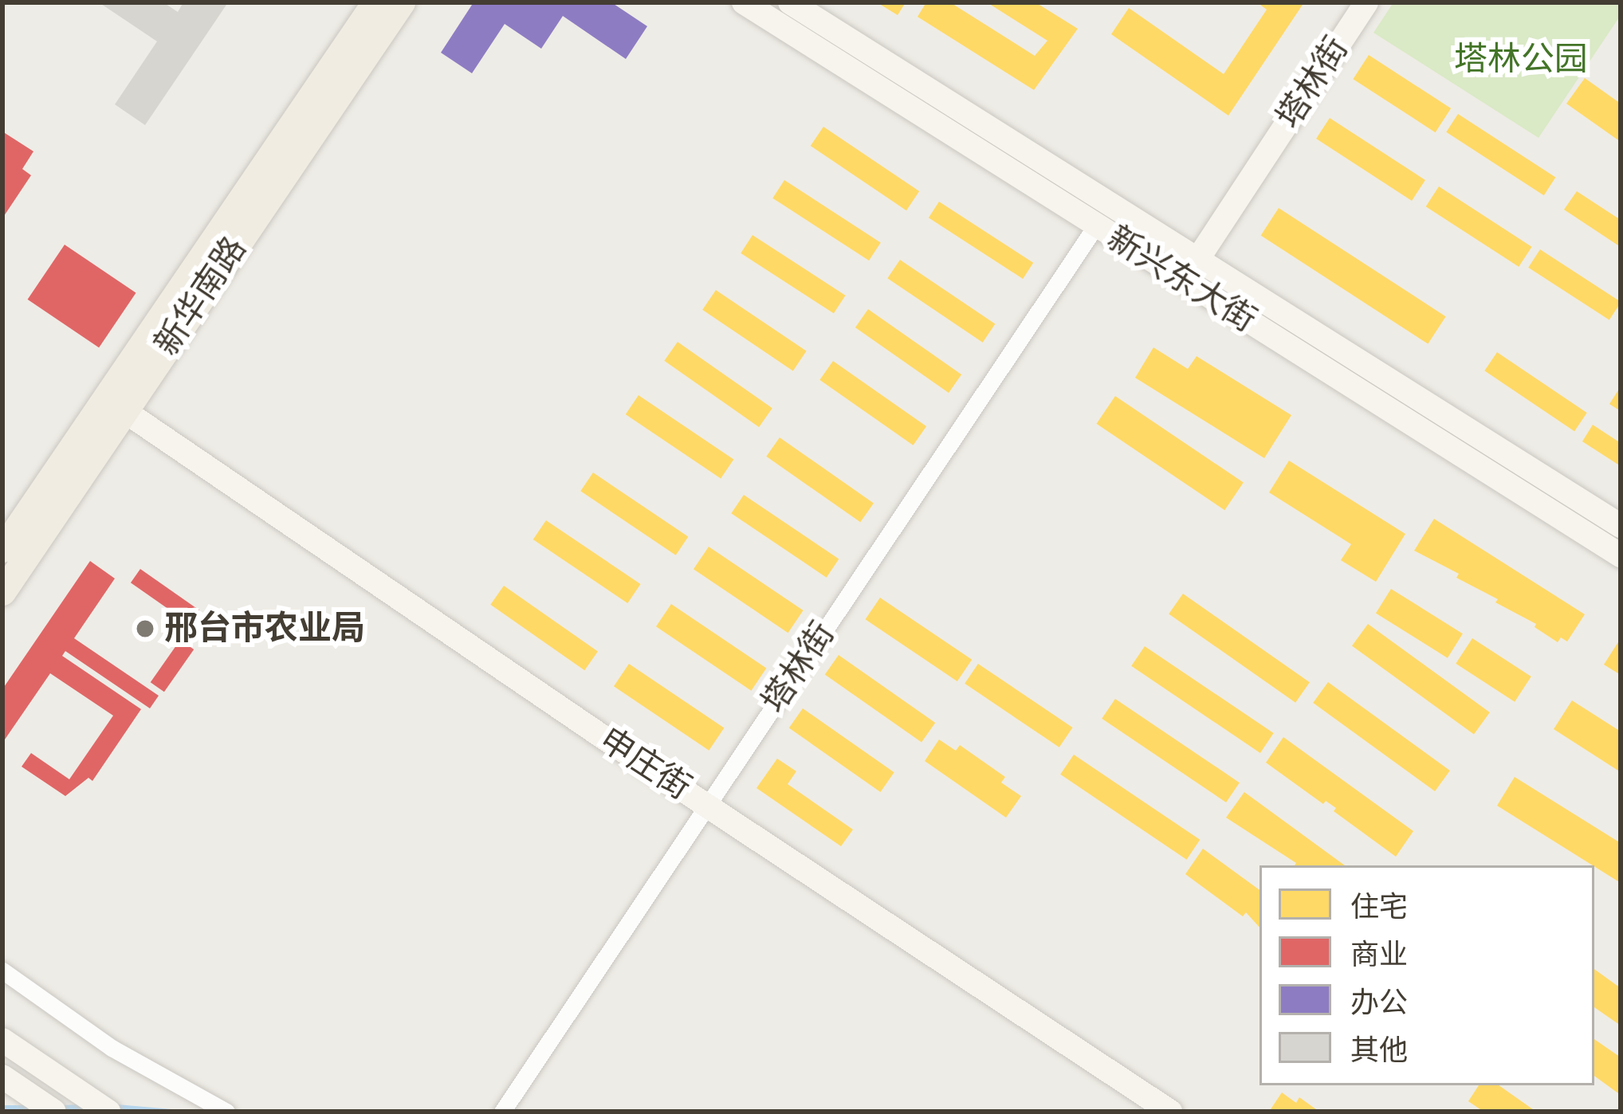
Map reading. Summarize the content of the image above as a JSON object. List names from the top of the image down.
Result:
{
  "streets": {
    "main road": [
      "塔林街",
      "新兴东大街",
      "新华南路",
      "申庄街"
    ]
  },
  "crossings": [
    ["塔林街", "新兴东大街"],
    ["塔林街", "申庄街"],
    ["新华南路", "申庄街"]
  ],
  "parks": ["塔林公园"],
  "places": ["邢台市农业局"],
  "legend": [
    "住宅",
    "商业",
    "办公",
    "其他"
  ]
}
